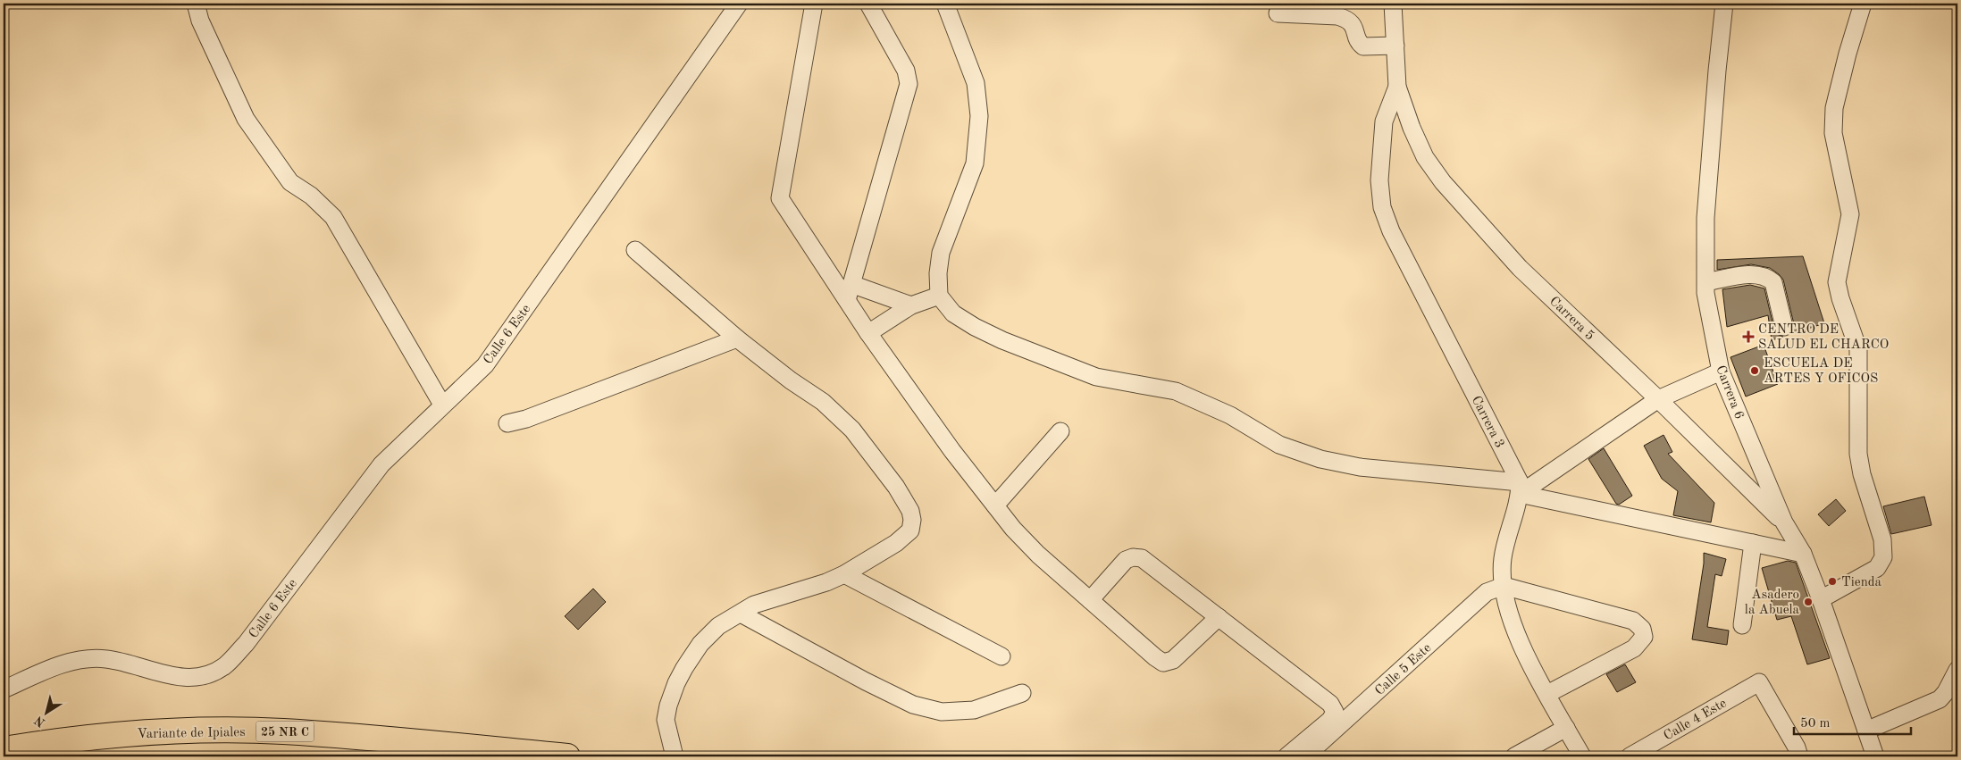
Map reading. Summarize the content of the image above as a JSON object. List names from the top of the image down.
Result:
{
  "streets": {
    "highway": ["25 NR C", "Variante de Ipiales"],
    "street": [
      "Carrera 5",
      "Calle 6 Este",
      "Carrera 6",
      "Carrera 3",
      "Calle 5 Este",
      "Calle 4 Este"
    ]
  },
  "crossings": [
    ["Carrera 5", "Carrera 6"],
    ["Carrera 5", "Carrera 3"]
  ],
  "places": {
    "health": ["CENTRO DE SALUD EL CHARCO"],
    "other": ["ESCUELA DE ARTES Y OFICOS", "Tienda", "Asadero la Abuela"]
  },
  "scale_bar": "50 m",
  "north": "bottom left"
}
